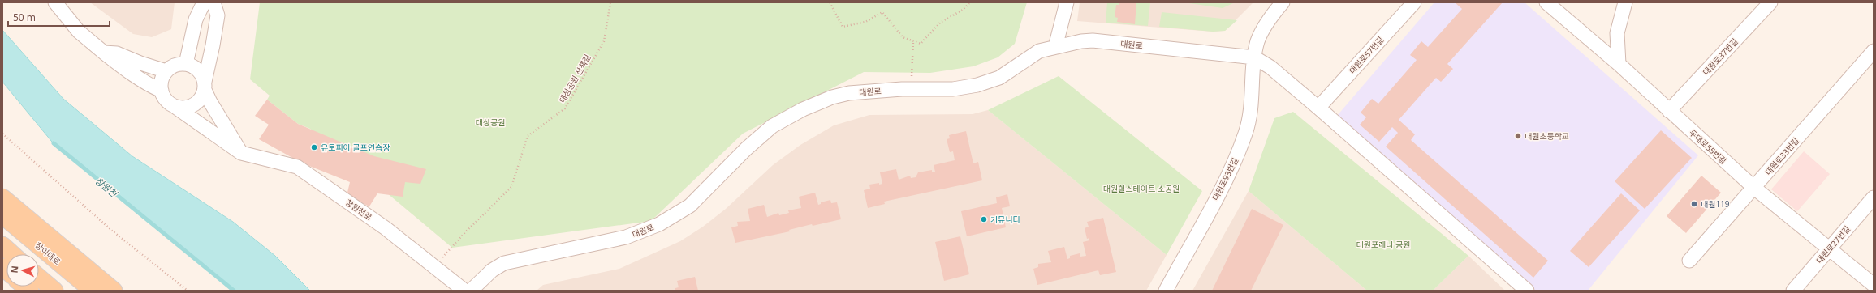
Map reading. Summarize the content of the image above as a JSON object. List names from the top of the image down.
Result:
{
  "streets": {
    "main road": ["창이대로"],
    "street": [
      "대원로",
      "대원로57번길",
      "대원로37번길",
      "두대로55번길",
      "대원로33번길",
      "대원로93번길",
      "창원천로",
      "대원로27번길"
    ],
    "path": ["대상공원 산책길"]
  },
  "crossings": [
    ["대원로", "대원로93번길"],
    ["대원로37번길", "두대로55번길"],
    ["대상공원 산책길", "창원천로"],
    ["두대로55번길", "대원로33번길"],
    ["두대로55번길", "대원로27번길"]
  ],
  "water": ["창원천"],
  "parks": ["대상공원", "대원힐스테이트 소공원", "대원포레나 공원"],
  "places": [
    "대원초등학교",
    "유토피아 골프연습장",
    "대원119",
    "커뮤니티"
  ],
  "scale_bar": "50 m",
  "north": "left"
}
